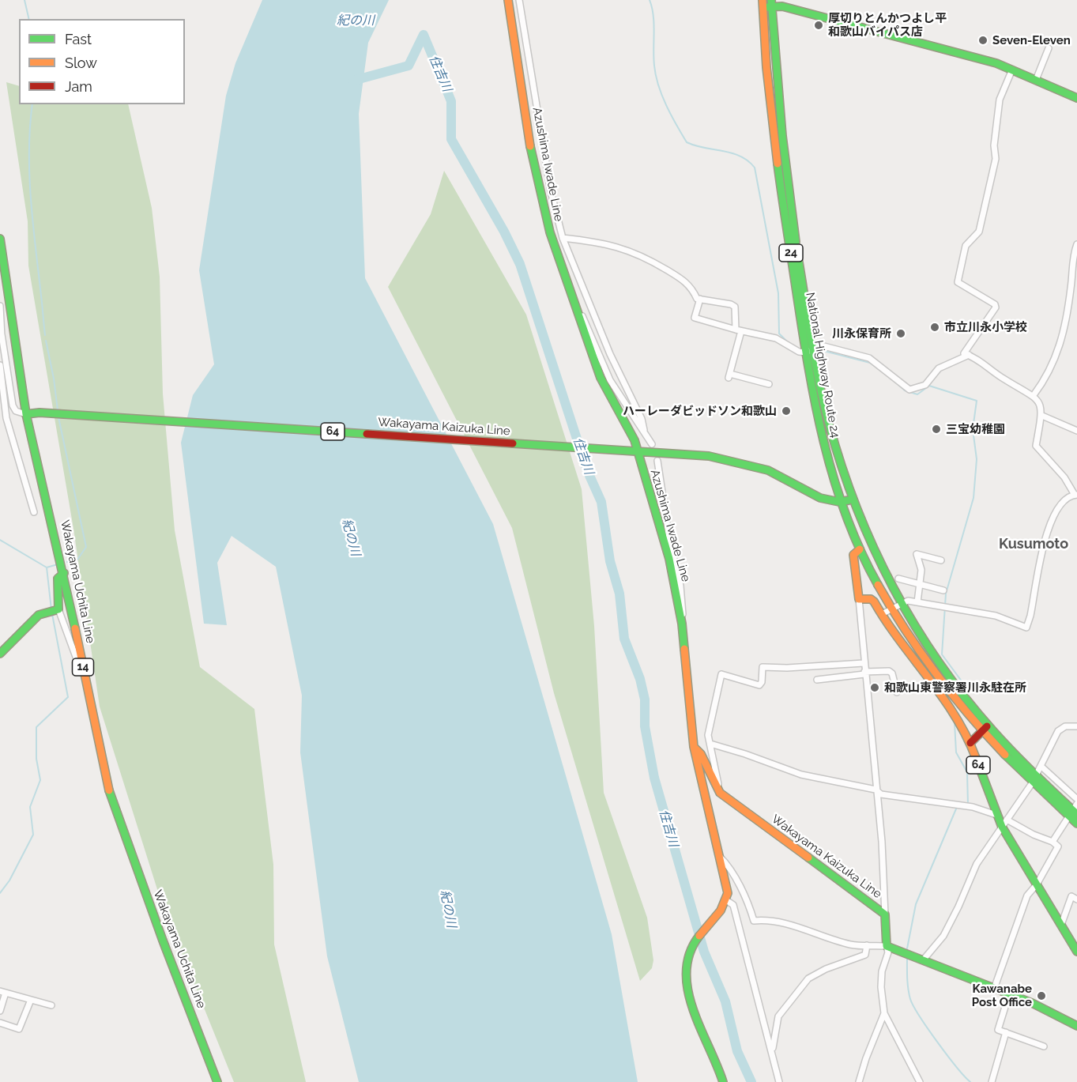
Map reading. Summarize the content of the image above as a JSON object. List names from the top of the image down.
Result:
{
  "streets": {
    "main road": [
      "Azushima Iwade Line",
      "24",
      "National Highway Route 24",
      "Wakayama Kaizuka Line",
      "64",
      "Wakayama Uchita Line",
      "14"
    ]
  },
  "crossings": [
    ["Azushima Iwade Line", "Wakayama Kaizuka Line"],
    ["National Highway Route 24", "Wakayama Kaizuka Line"],
    ["Wakayama Kaizuka Line", "Wakayama Uchita Line"]
  ],
  "districts": ["Kusumoto"],
  "water": ["紀の川", "住吉川"],
  "places": [
    "厚切りとんかつよし平 和歌山バイパス店",
    "Seven-Eleven",
    "市立川永小学校",
    "川永保育所",
    "ハーレーダビッドソン和歌山",
    "三宝幼稚園",
    "和歌山東警察署川永駐在所",
    "Kawanabe Post Office"
  ],
  "legend": ["Fast", "Slow", "Jam"]
}
